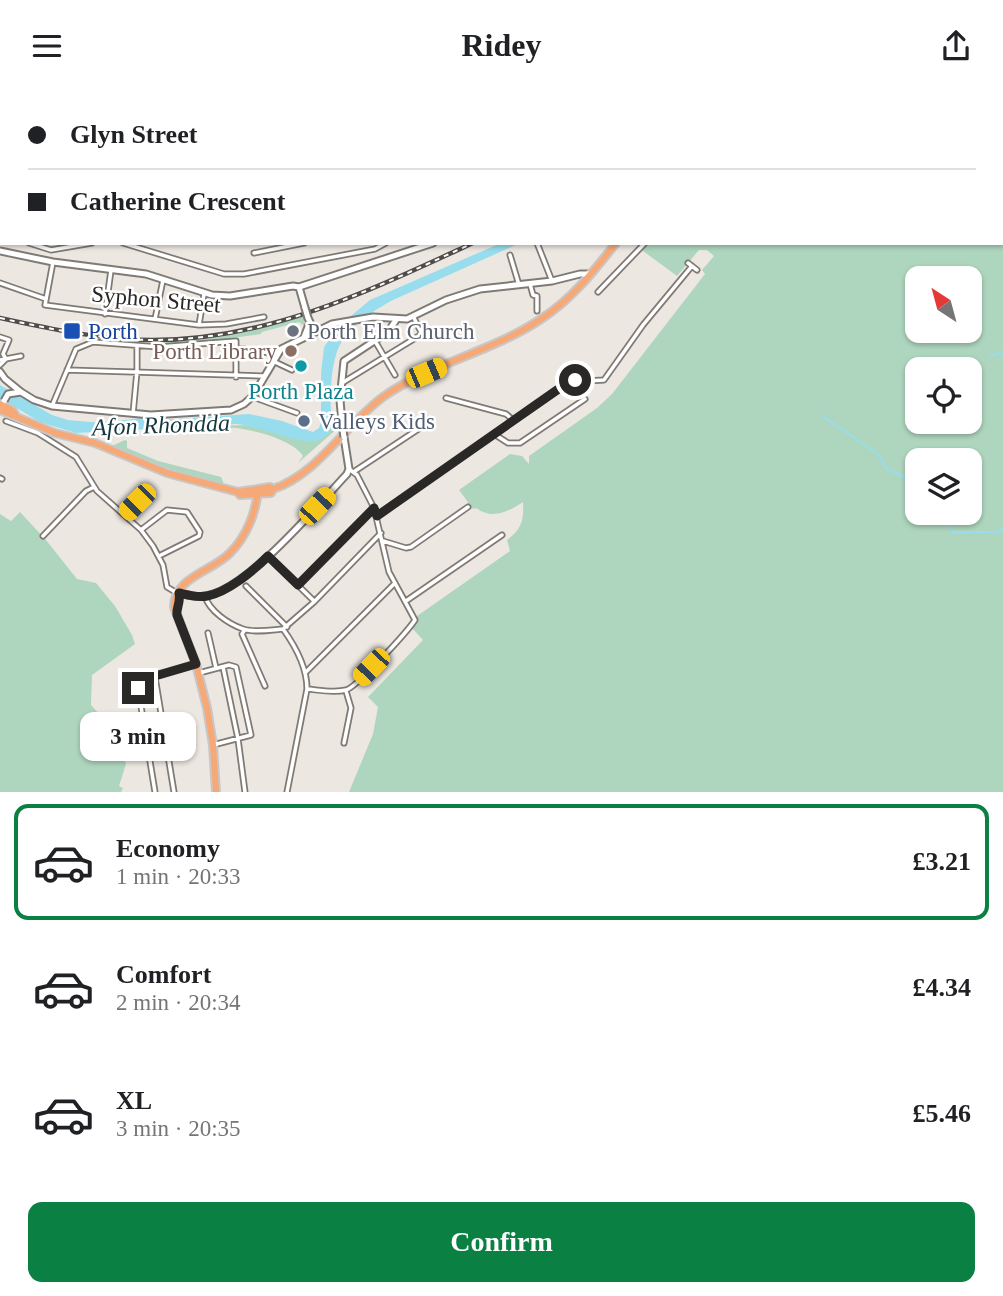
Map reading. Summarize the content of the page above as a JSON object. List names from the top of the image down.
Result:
{
  "streets": {
    "street": ["Syphon Street"]
  },
  "water": ["Afon Rhondda"],
  "places": {
    "transit": ["Porth"],
    "other": [
      "Porth Elm Church",
      "Porth Library",
      "Porth Plaza",
      "Valleys Kids"
    ]
  },
  "north": "top left",
  "page": {
    "header": "Ridey",
    "banner": ["Glyn Street", "Catherine Crescent"],
    "bubble": "3 min",
    "list": [
      {
        "name": "Economy",
        "note": "1 min · 20:33",
        "value": "£3.21"
      },
      {
        "name": "Comfort",
        "note": "2 min · 20:34",
        "value": "£4.34"
      },
      {
        "name": "XL",
        "note": "3 min · 20:35",
        "value": "£5.46"
      }
    ],
    "buttons": "Confirm"
  }
}
